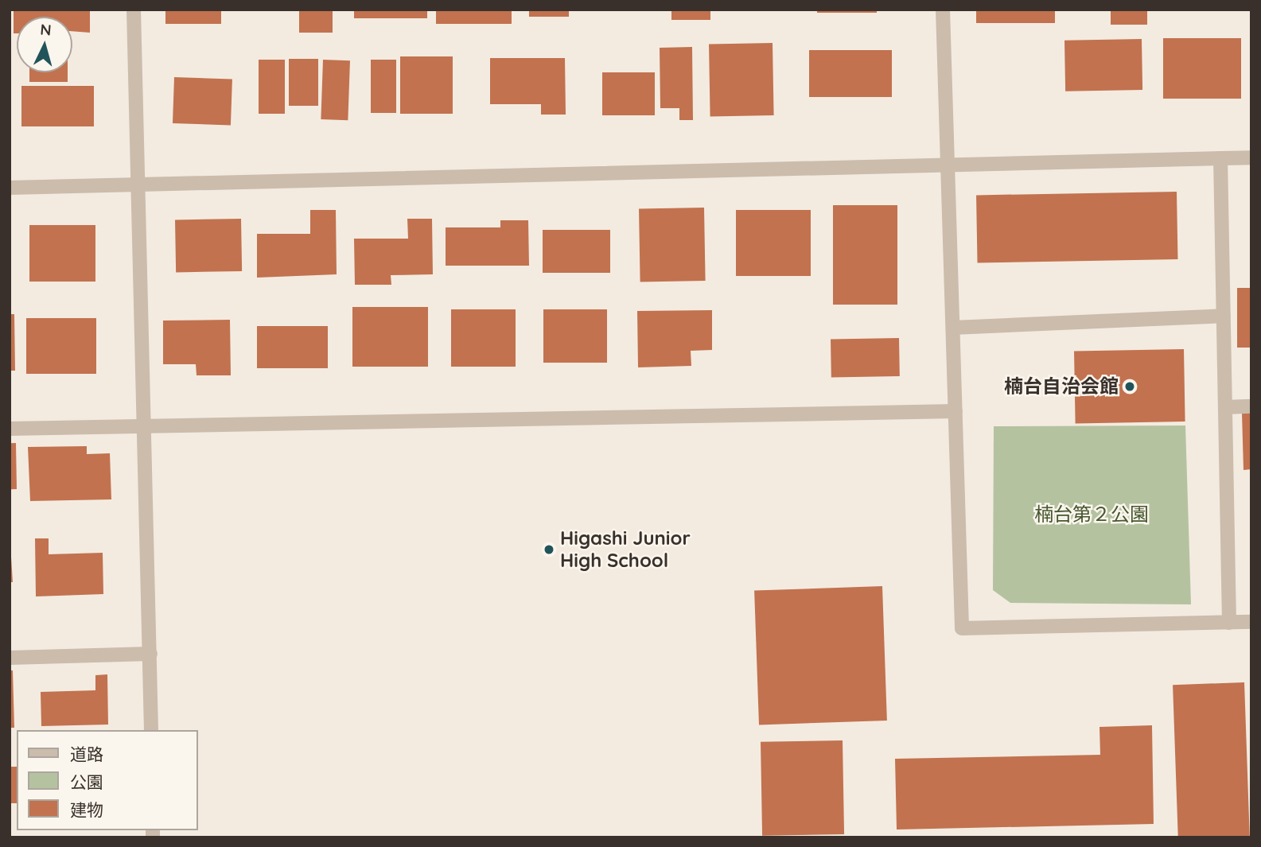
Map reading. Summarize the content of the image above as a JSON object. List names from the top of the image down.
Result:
{
  "parks": ["楠台第２公園"],
  "places": ["楠台自治会館", "Higashi Junior High School"],
  "legend": ["道路", "公園", "建物"],
  "north": "top"
}
